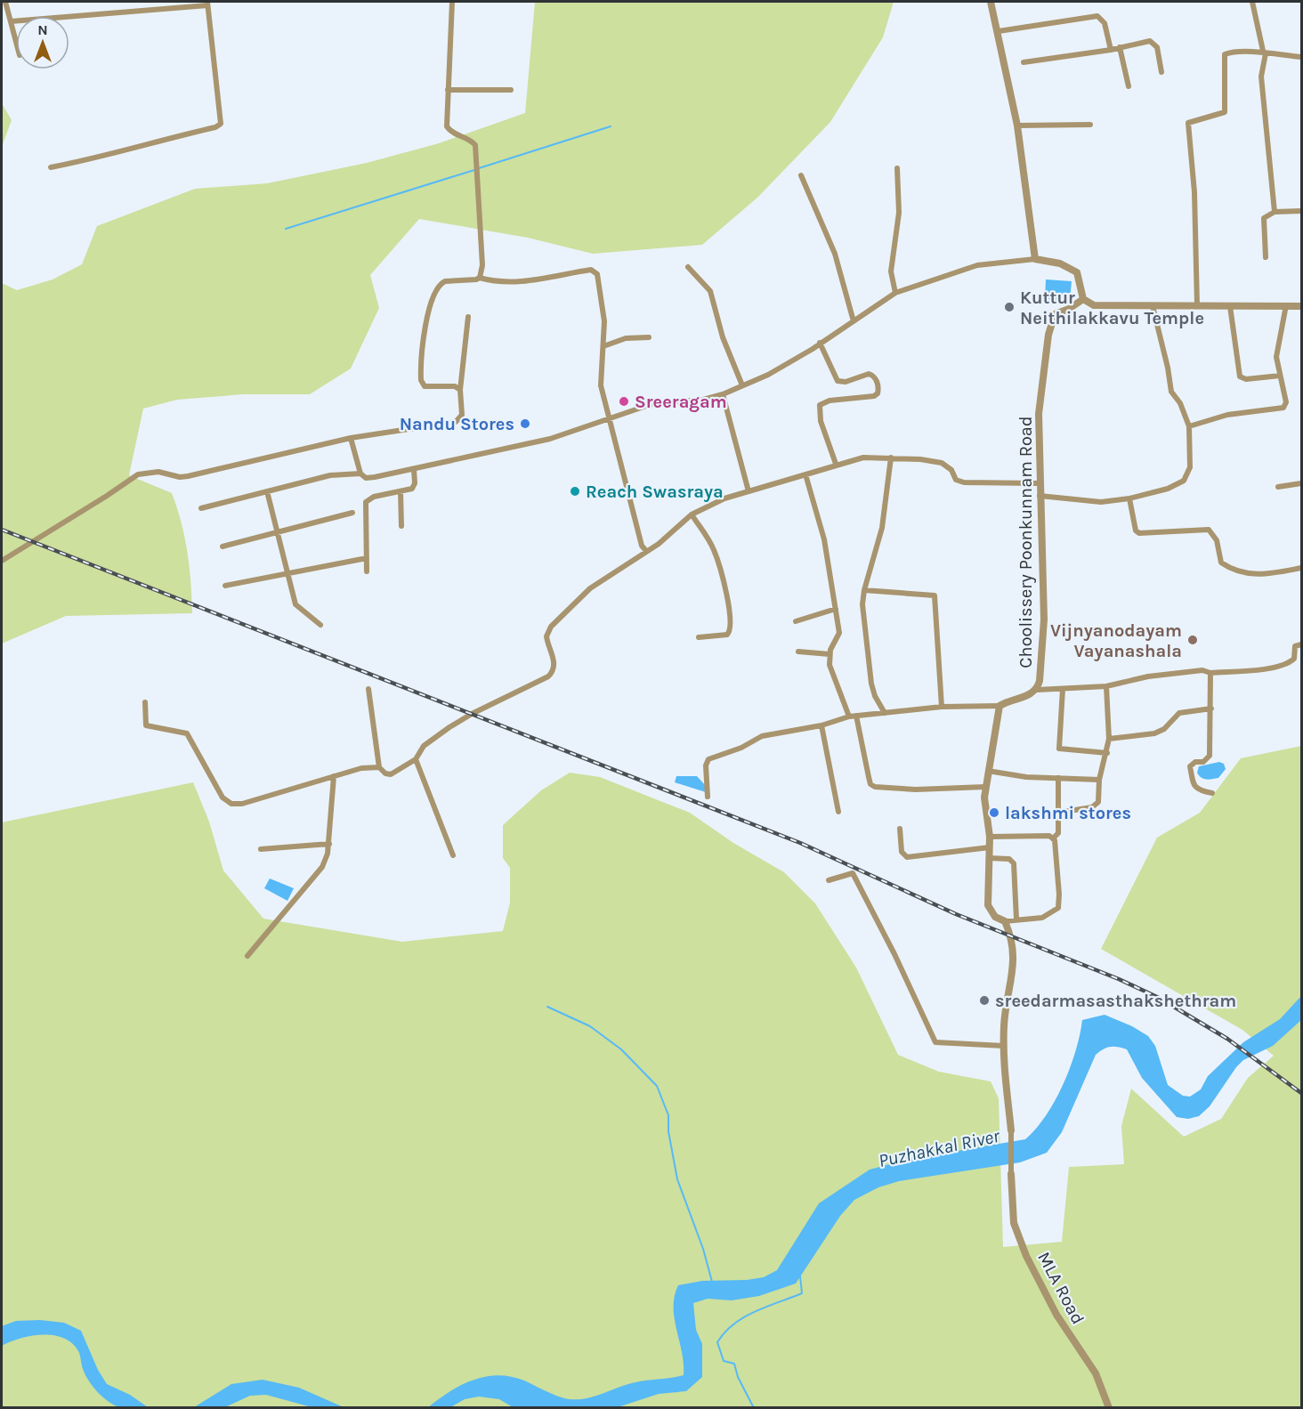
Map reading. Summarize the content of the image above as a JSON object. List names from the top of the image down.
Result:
{
  "streets": {
    "street": ["Choolissery Poonkunnam Road", "MLA Road"]
  },
  "water": ["Puzhakkal River"],
  "places": [
    "Kuttur Neithilakkavu Temple",
    "Sreeragam",
    "Nandu Stores",
    "Reach Swasraya",
    "Vijnyanodayam Vayanashala",
    "lakshmi stores",
    "sreedarmasasthakshethram"
  ],
  "north": "top"
}
